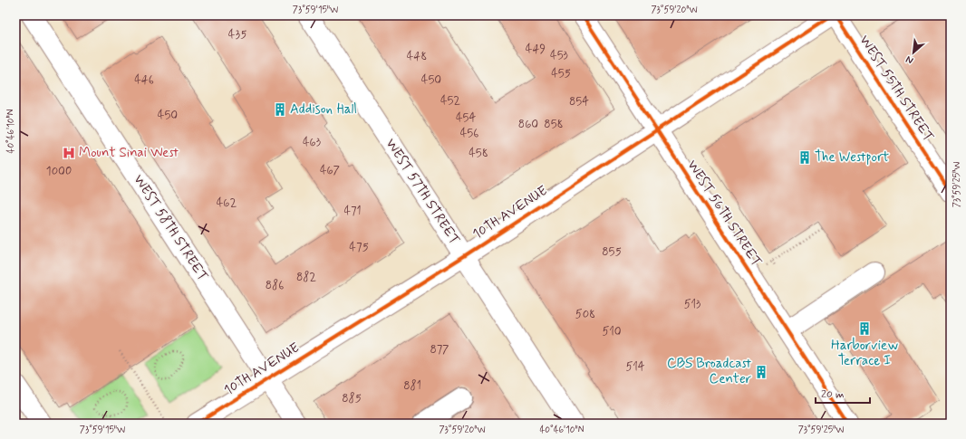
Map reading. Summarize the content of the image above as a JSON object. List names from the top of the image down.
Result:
{
  "streets": {
    "main road": [
      "WEST 55TH STREET",
      "WEST 57TH STREET",
      "10TH AVENUE",
      "WEST 56TH STREET",
      "WEST 58TH STREET"
    ]
  },
  "crossings": [
    ["WEST 57TH STREET", "10TH AVENUE"],
    ["10TH AVENUE", "WEST 56TH STREET"],
    ["10TH AVENUE", "WEST 58TH STREET"]
  ],
  "places": {
    "building": [
      "Addison Hall",
      "The Westport",
      "Harborview Terrace I",
      "CBS Broadcast Center"
    ],
    "hospital": ["Mount Sinai West"]
  },
  "house_numbers": [
    "435",
    "449",
    "453",
    "448",
    "455",
    "446",
    "450",
    "452",
    "854",
    "450",
    "454",
    "860",
    "858",
    "456",
    "463",
    "458",
    "467",
    "1000",
    "462",
    "471",
    "475",
    "855",
    "882",
    "886",
    "513",
    "508",
    "510",
    "877",
    "514",
    "881",
    "885"
  ],
  "scale_bar": "20 m",
  "north": "bottom left",
  "coordinates": [
    "73°59'15\"W",
    "73°59'20\"W",
    "40°46'10\"N",
    "73°59'25\"W"
  ]
}
